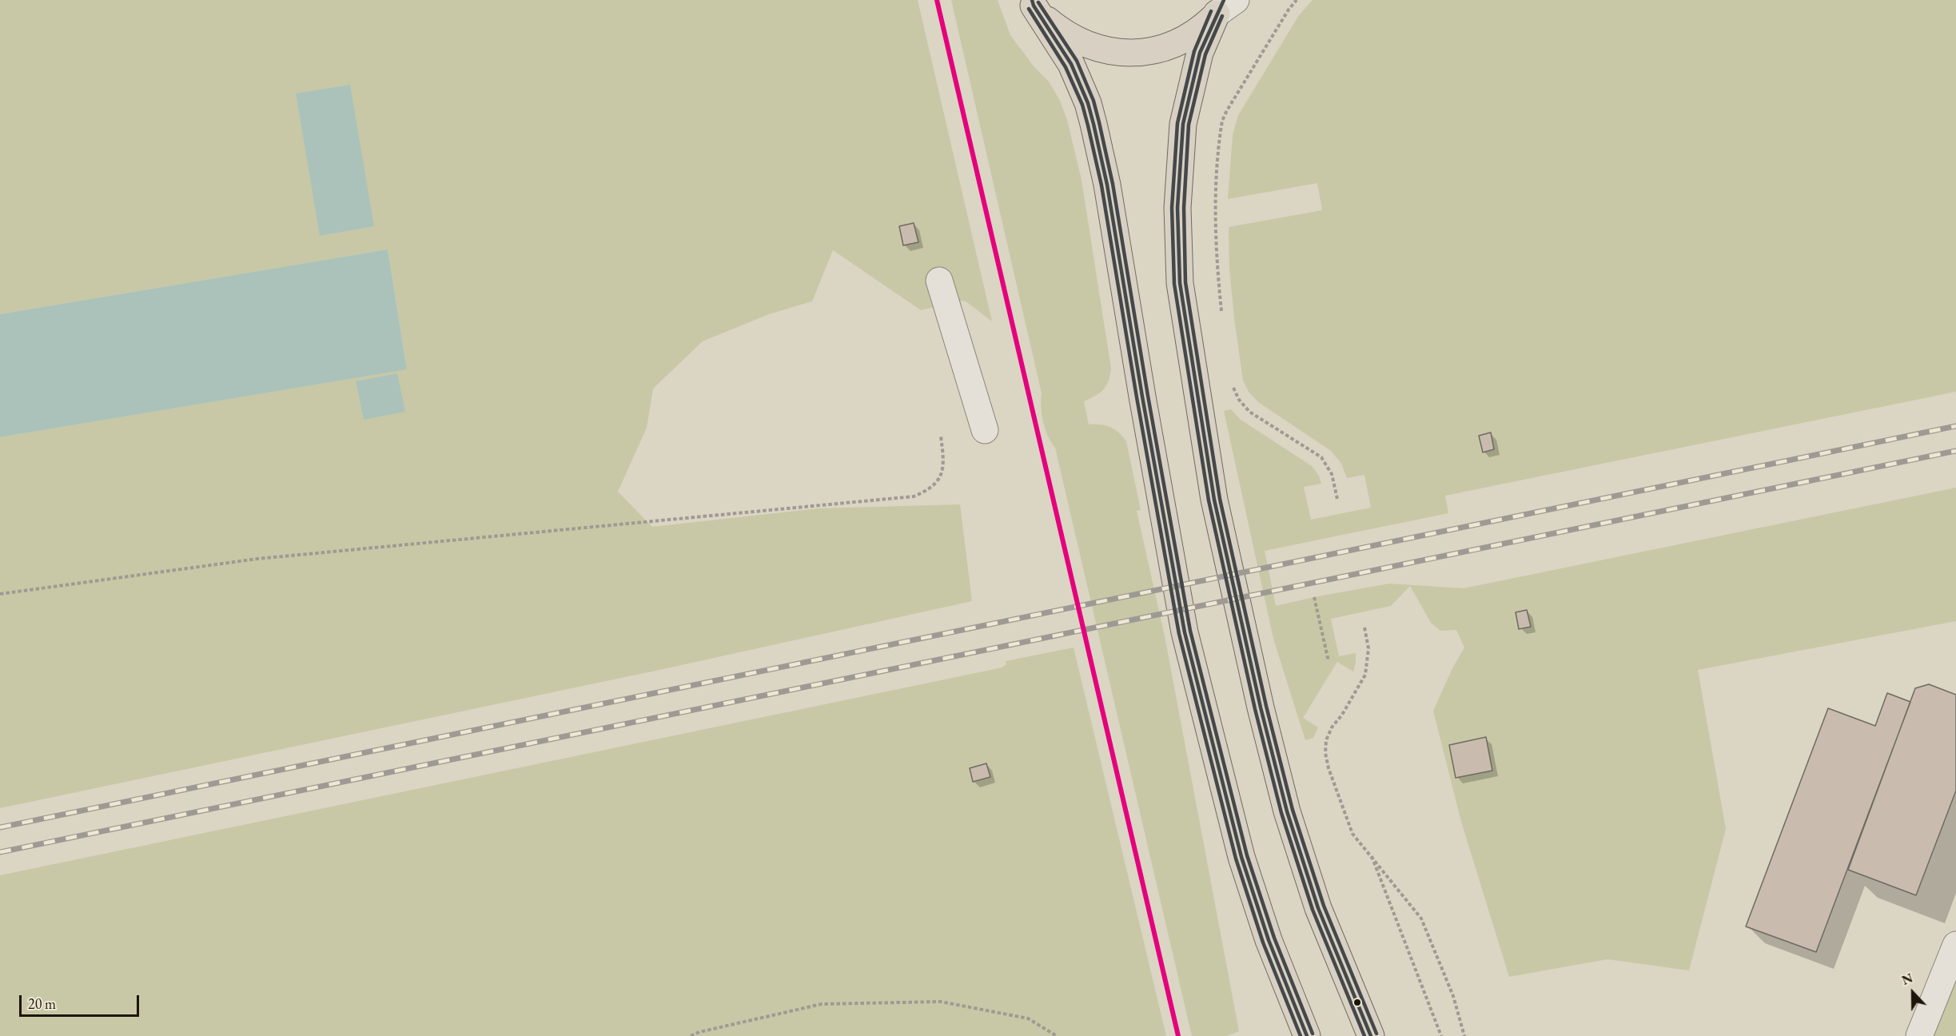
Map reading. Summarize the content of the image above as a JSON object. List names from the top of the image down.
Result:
{
  "scale_bar": "20 m",
  "north": "top"
}
